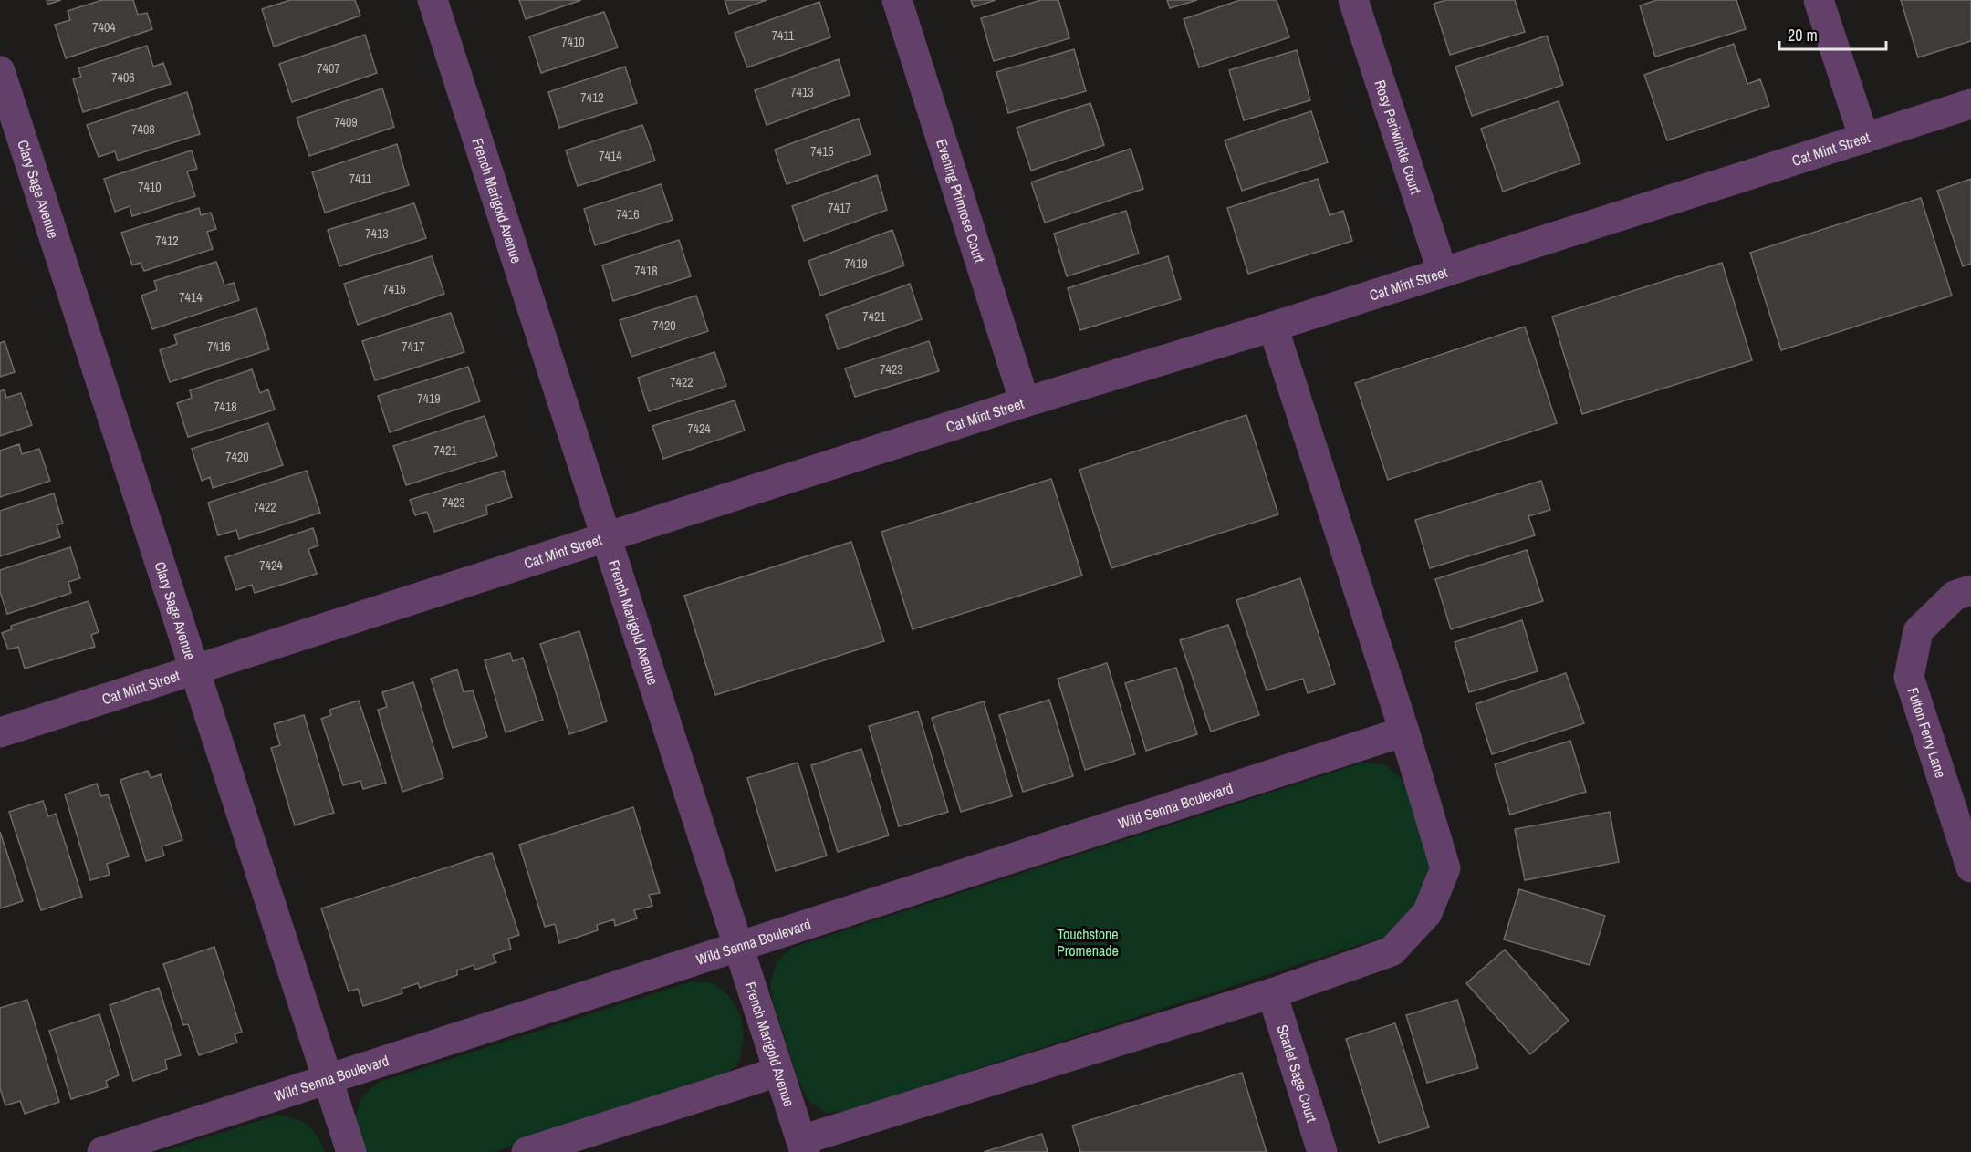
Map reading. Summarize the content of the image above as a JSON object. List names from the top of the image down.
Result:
{
  "streets": {
    "street": [
      "Rosy Periwinkle Court",
      "Cat Mint Street",
      "Clary Sage Avenue",
      "French Marigold Avenue",
      "Evening Primrose Court",
      "Fulton Ferry Lane",
      "Wild Senna Boulevard",
      "Scarlet Sage Court"
    ]
  },
  "crossings": [
    ["Rosy Periwinkle Court", "Cat Mint Street"],
    ["Cat Mint Street", "Clary Sage Avenue"],
    ["Cat Mint Street", "French Marigold Avenue"],
    ["Cat Mint Street", "Evening Primrose Court"],
    ["Clary Sage Avenue", "Wild Senna Boulevard"],
    ["French Marigold Avenue", "Wild Senna Boulevard"]
  ],
  "parks": ["Touchstone Promenade"],
  "house_numbers": [
    "7404",
    "7411",
    "7410",
    "7407",
    "7406",
    "7413",
    "7412",
    "7409",
    "7408",
    "7415",
    "7414",
    "7411",
    "7410",
    "7417",
    "7416",
    "7413",
    "7412",
    "7419",
    "7418",
    "7415",
    "7414",
    "7421",
    "7420",
    "7416",
    "7417",
    "7423",
    "7422",
    "7419",
    "7418",
    "7424",
    "7421",
    "7420",
    "7423",
    "7422",
    "7424"
  ],
  "scale_bar": "20 m"
}
